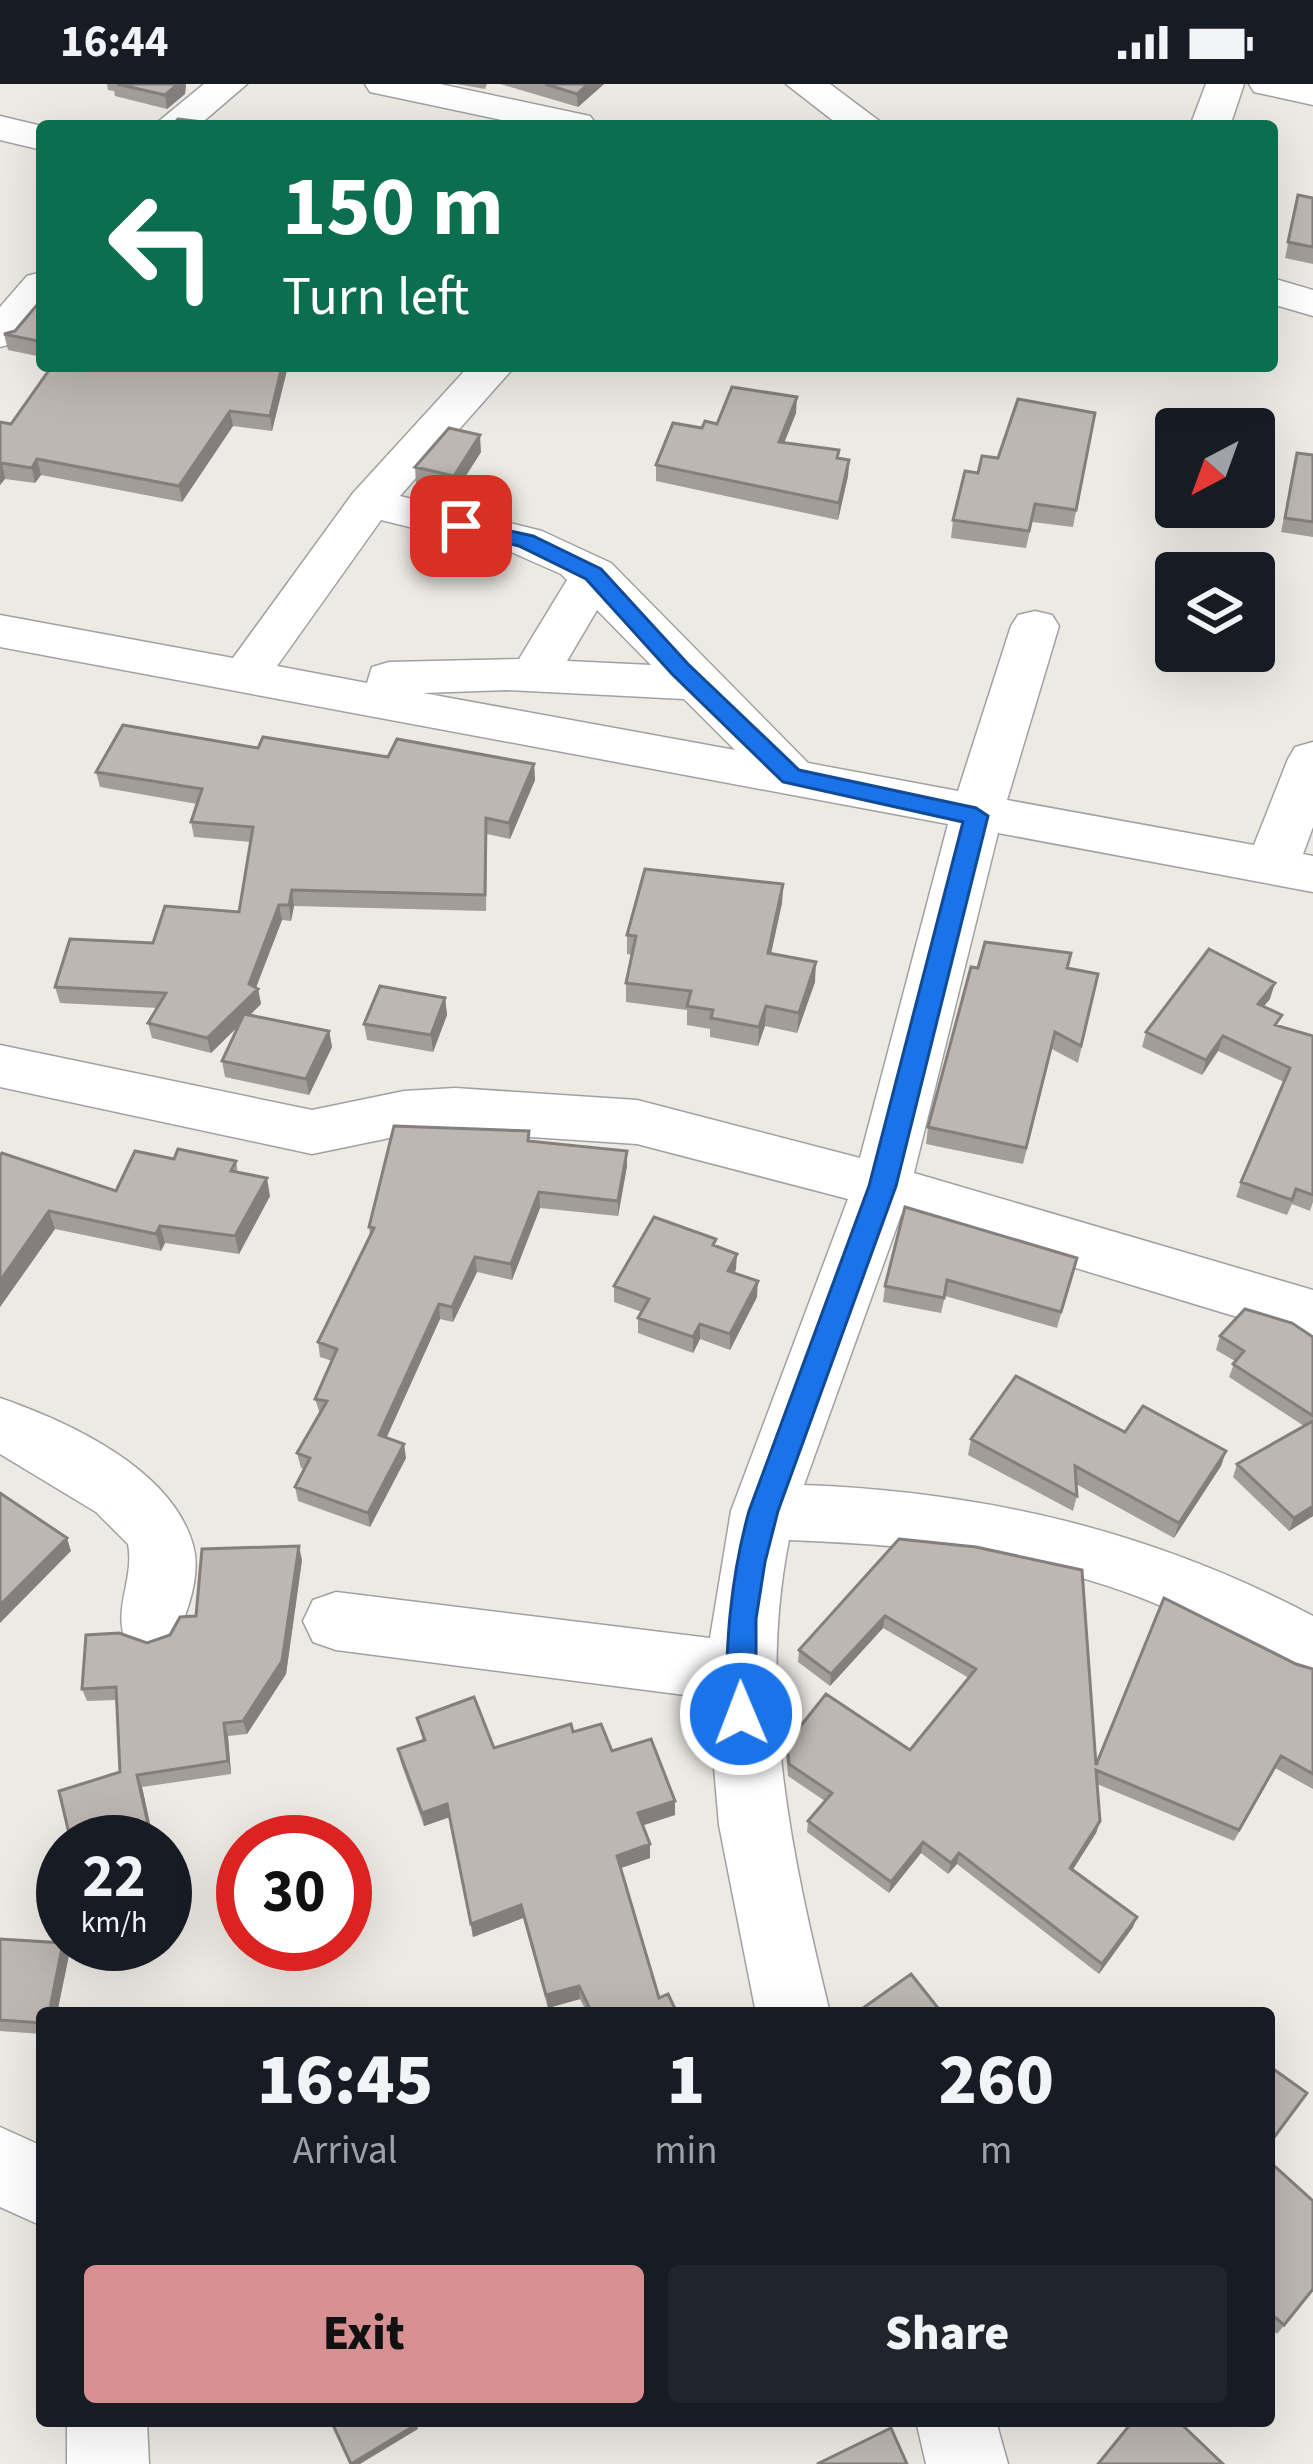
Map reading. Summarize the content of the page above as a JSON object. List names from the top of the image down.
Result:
{
  "north": "bottom left",
  "page": {
    "status": "16:44",
    "turn": ["150 m", "Turn left"],
    "speed": "22 km/h",
    "limit": "30",
    "eta": [
      "16:45",
      "Arrival",
      "1",
      "min",
      "260",
      "m"
    ],
    "buttons": ["Exit", "Share"]
  }
}
